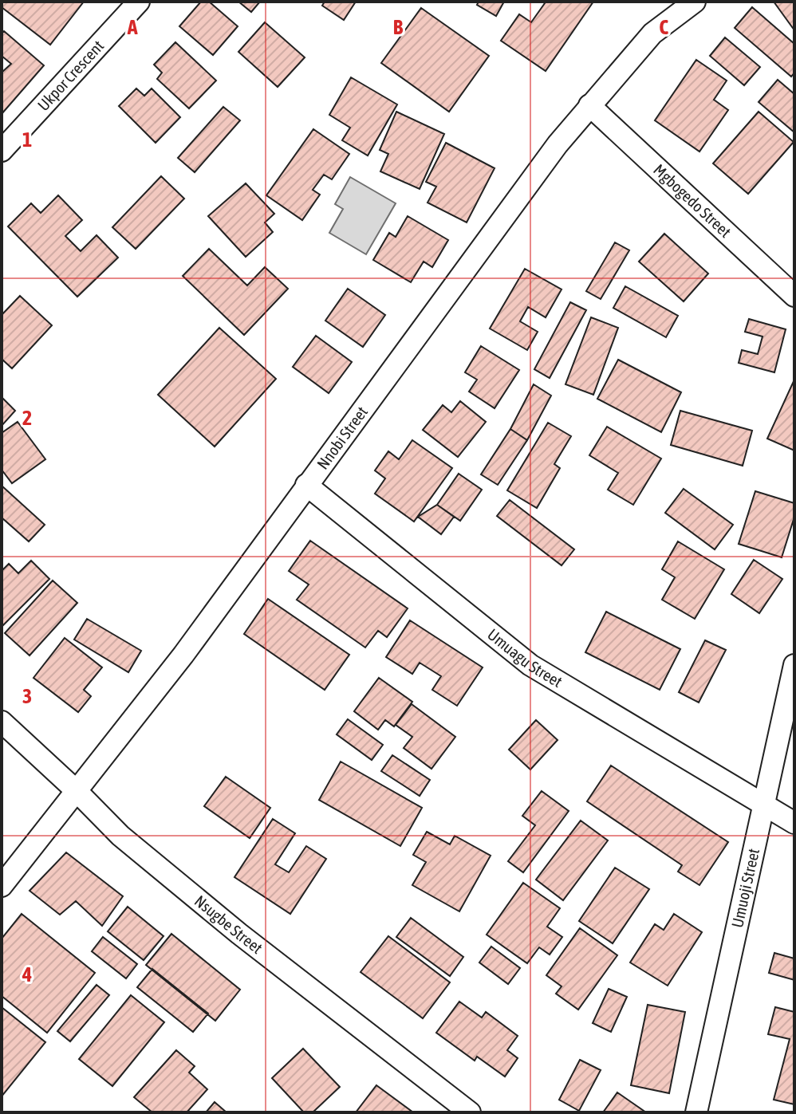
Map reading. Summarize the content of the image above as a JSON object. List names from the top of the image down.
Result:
{
  "streets": {
    "street": [
      "Ukpor Crescent",
      "Mgbogedo Street",
      "Nnobi Street",
      "Umuagu Street",
      "Umuoji Street",
      "Nsugbe Street"
    ]
  },
  "crossings": [
    ["Mgbogedo Street", "Nnobi Street"],
    ["Nnobi Street", "Umuagu Street"],
    ["Nnobi Street", "Nsugbe Street"],
    ["Umuagu Street", "Umuoji Street"]
  ],
  "grid": {
    "columns": ["A", "B", "C"],
    "rows": [
      "1",
      "2",
      "3",
      "4"
    ]
  }
}
